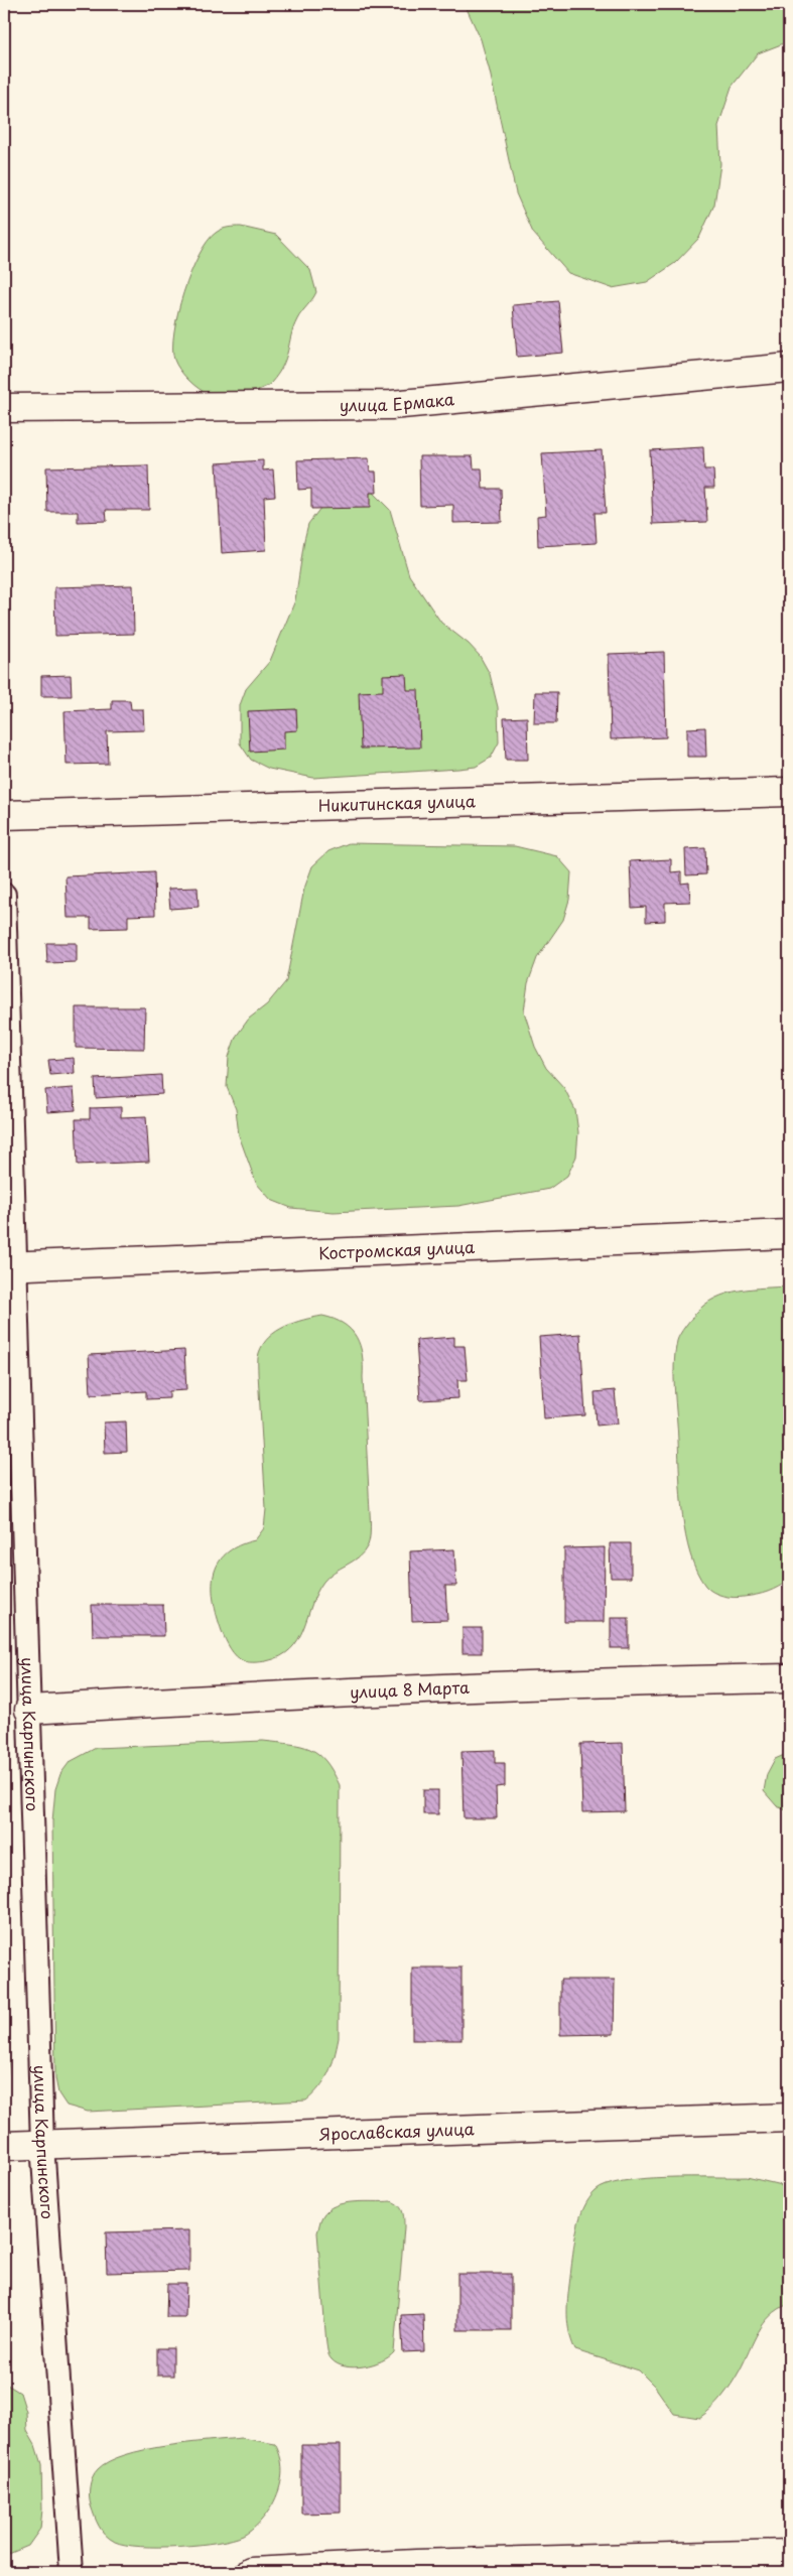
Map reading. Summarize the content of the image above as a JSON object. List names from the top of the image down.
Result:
{
  "streets": {
    "street": [
      "улица Ермака",
      "Никитинская улица",
      "Костромская улица",
      "улица 8 Марта",
      "Ярославская улица"
    ],
    "lane": ["улица Карпинского"]
  },
  "crossings": [
    ["Костромская улица", "улица Карпинского"],
    ["улица 8 Марта", "улица Карпинского"],
    ["улица Карпинского", "Ярославская улица"]
  ]
}
